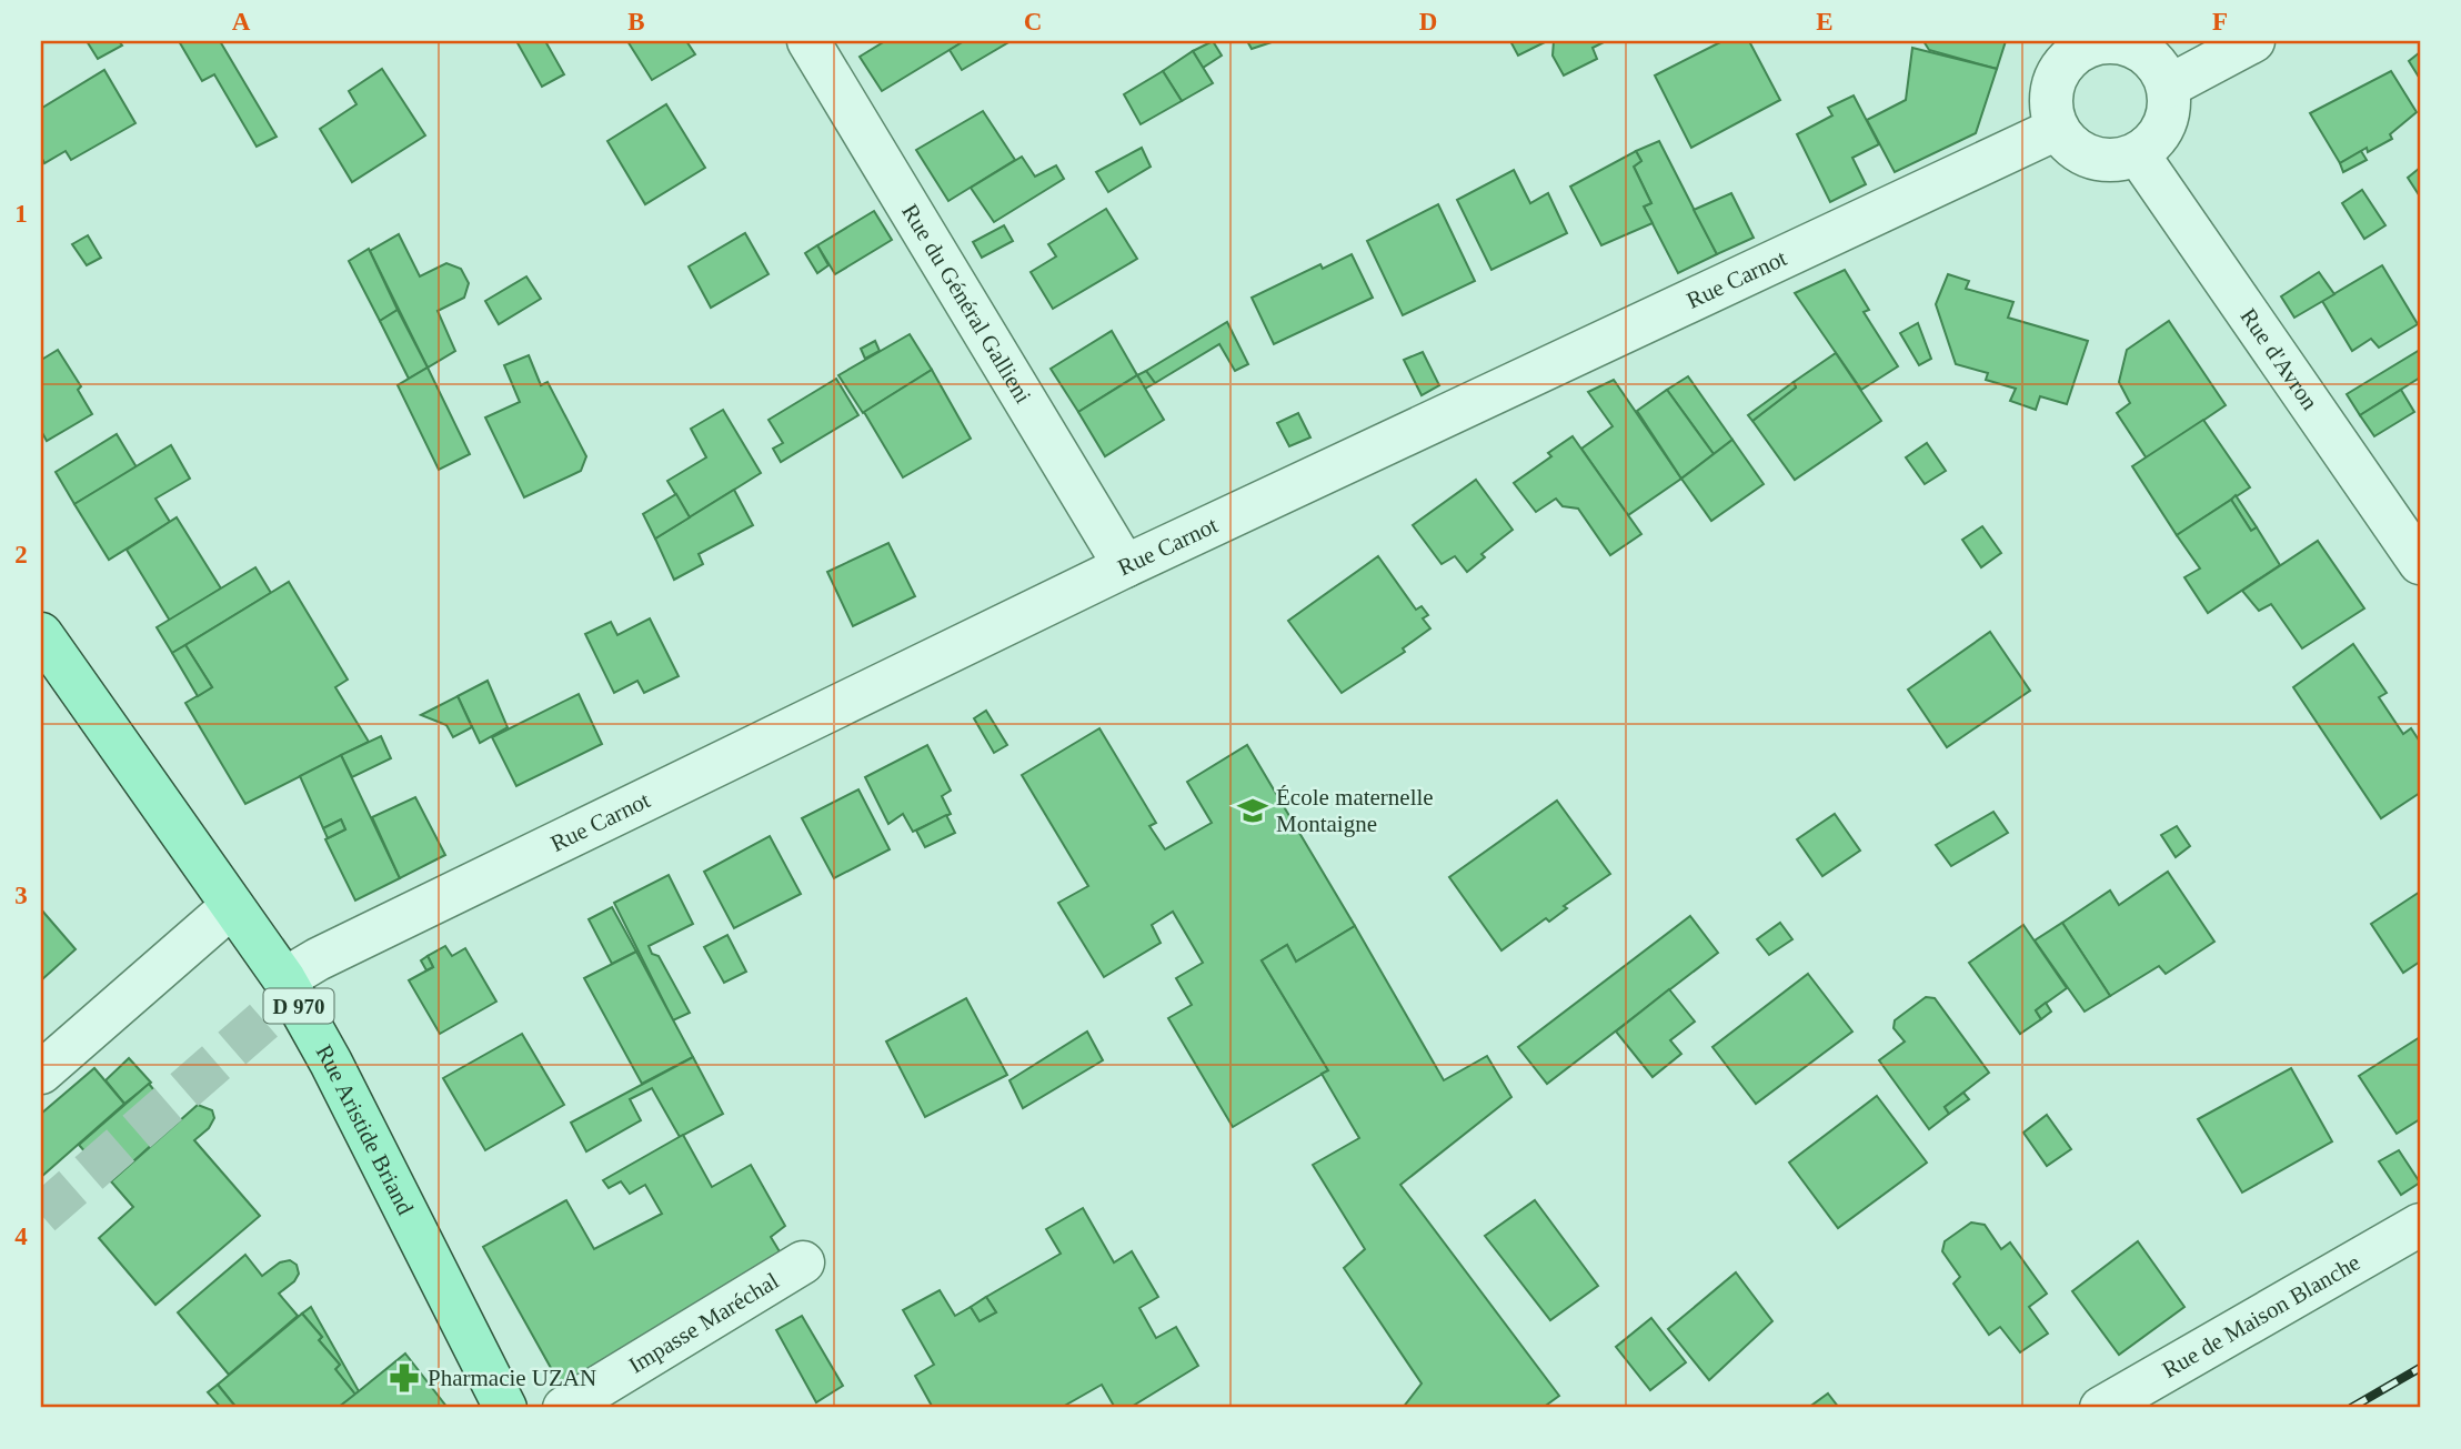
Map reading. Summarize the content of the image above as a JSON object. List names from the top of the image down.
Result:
{
  "streets": {
    "main road": ["D 970", "Rue Aristide Briand"],
    "street": [
      "Rue Carnot",
      "Rue du Général Gallieni",
      "Rue d'Avron",
      "Rue de Maison Blanche",
      "Impasse Maréchal"
    ]
  },
  "crossings": [
    ["Rue Carnot", "Rue du Général Gallieni"],
    ["Rue Carnot", "Rue d'Avron"],
    ["Rue Carnot", "Rue Aristide Briand"]
  ],
  "places": {
    "school or university": ["École maternelle Montaigne"],
    "pharmacy": ["Pharmacie UZAN"]
  },
  "grid": {
    "columns": [
      "A",
      "B",
      "C",
      "D",
      "E",
      "F"
    ],
    "rows": [
      "1",
      "2",
      "3",
      "4"
    ]
  }
}
